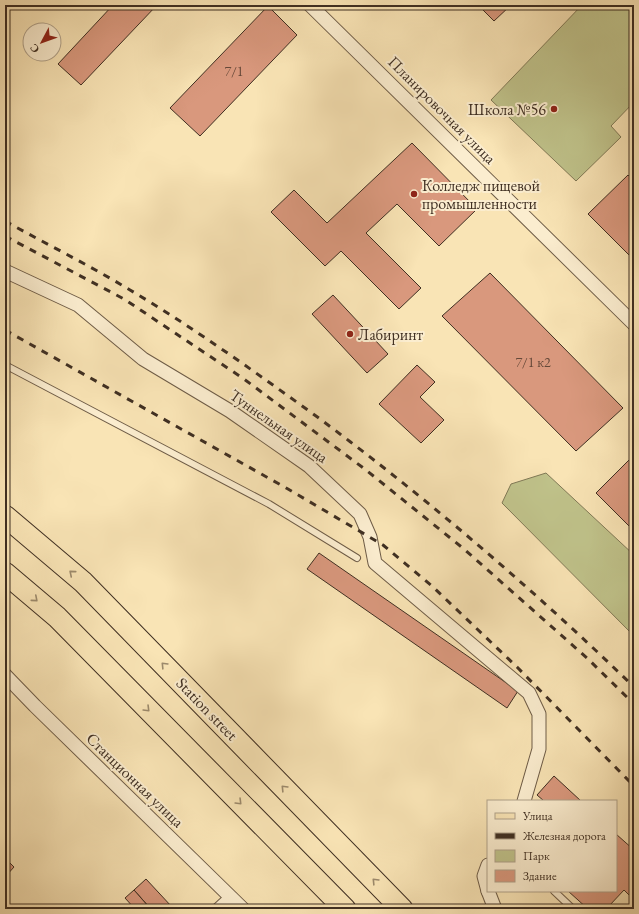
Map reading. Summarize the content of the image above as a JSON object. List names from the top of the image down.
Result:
{
  "streets": {
    "main road": ["Station street"],
    "street": ["Планировочная улица", "Туннельная улица", "Станционная улица"]
  },
  "places": ["Школа №56", "Колледж пищевой промышленности", "Лабиринт"],
  "house_numbers": ["7/1", "7/1 к2"],
  "legend": [
    "Улица",
    "Железная дорога",
    "Парк",
    "Здание"
  ],
  "north": "bottom left"
}
